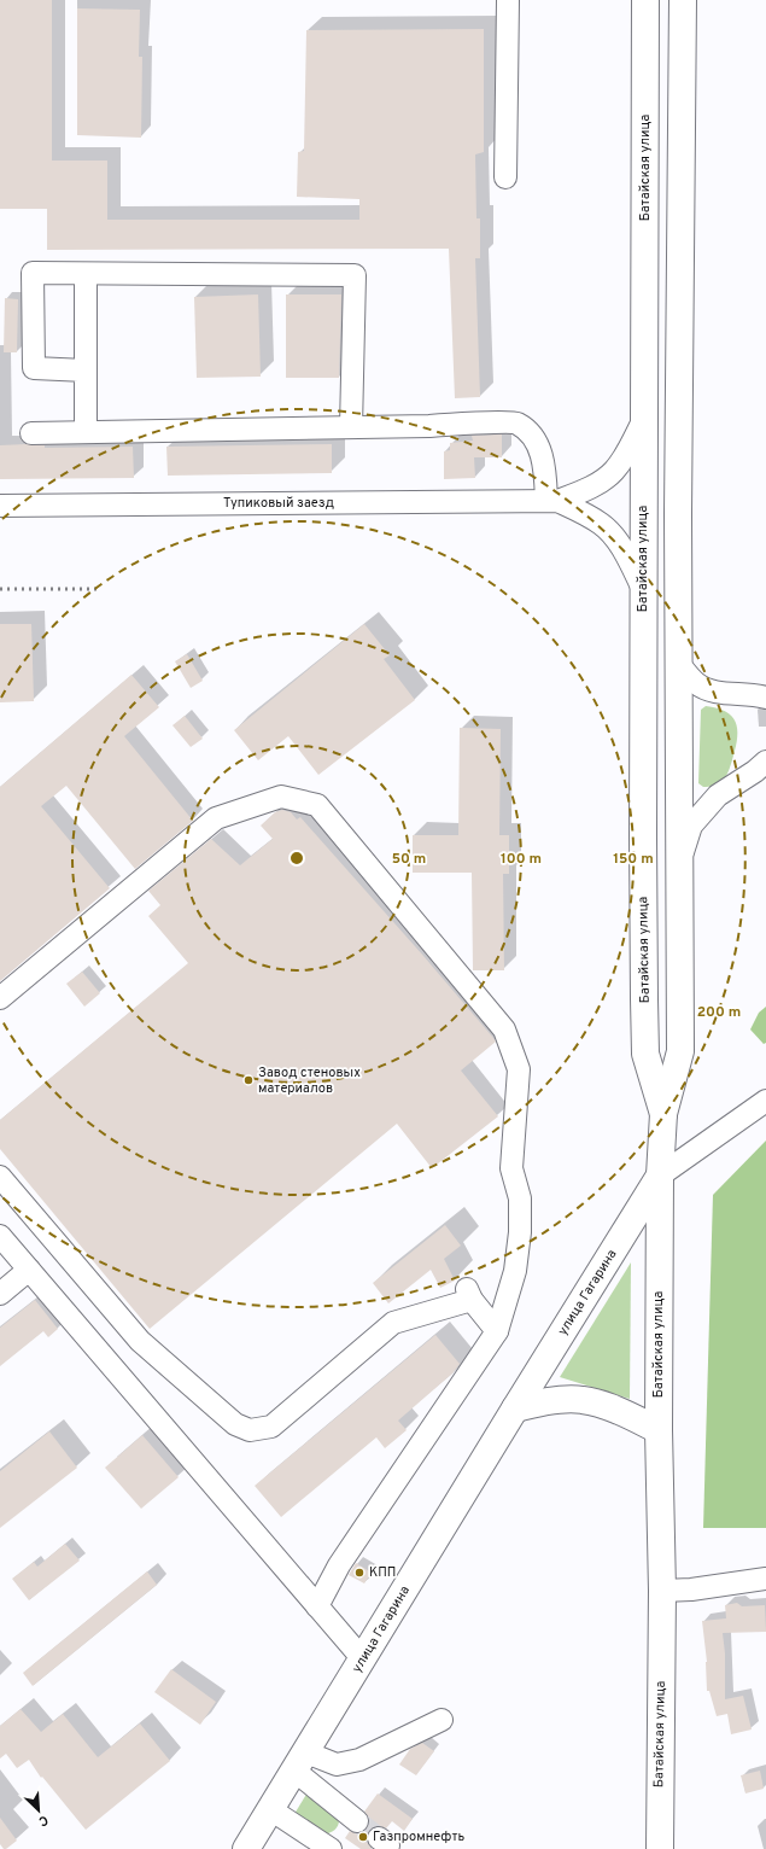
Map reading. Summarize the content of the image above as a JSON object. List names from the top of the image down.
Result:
{
  "streets": {
    "main road": ["Батайская улица", "улица Гагарина"],
    "street": ["Тупиковый заезд"]
  },
  "crossings": [
    ["Батайская улица", "улица Гагарина"]
  ],
  "places": ["Завод стеновых материалов", "КПП", "Газпромнефть"],
  "north": "bottom right",
  "rings": [
    "50 m",
    "100 m",
    "150 m",
    "200 m"
  ]
}
